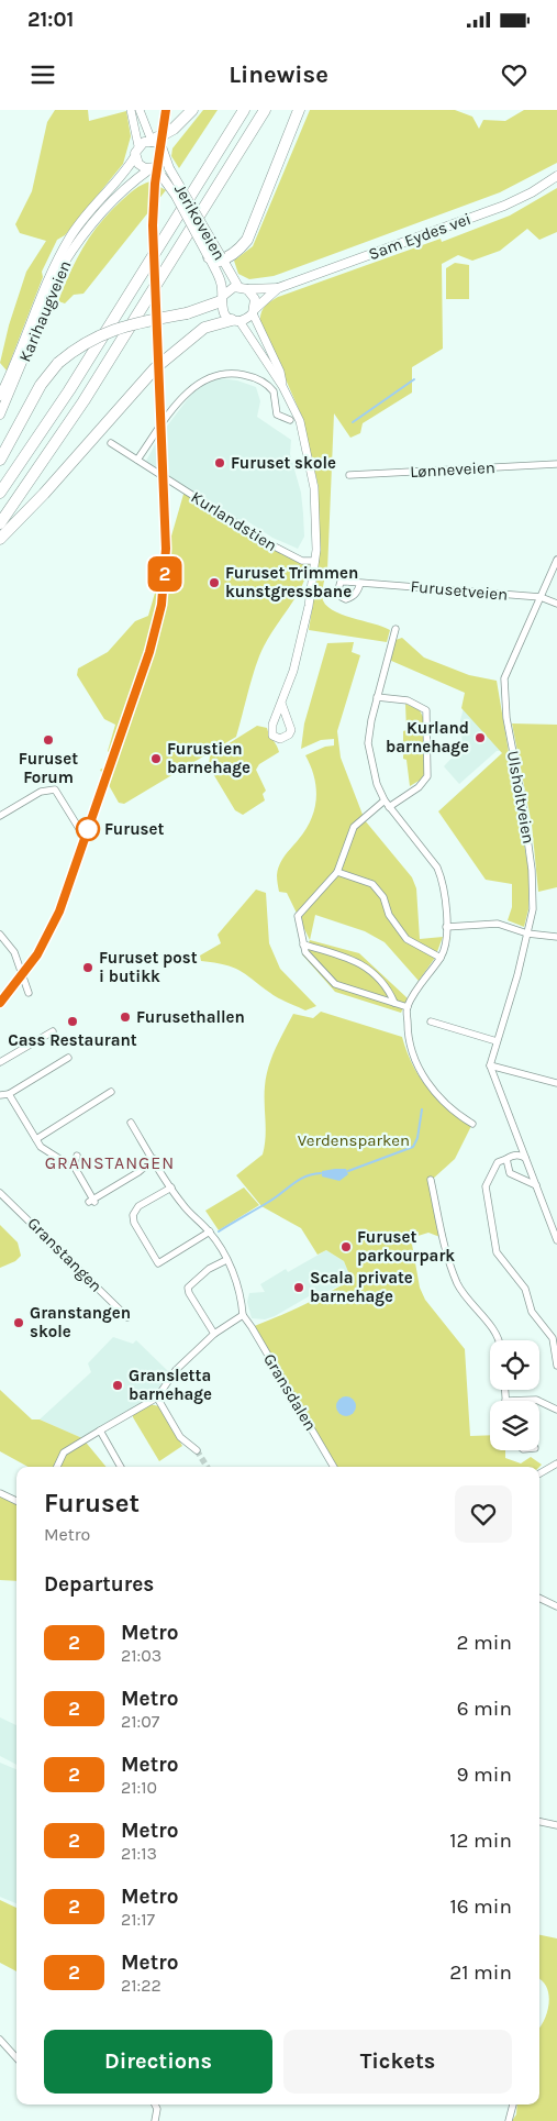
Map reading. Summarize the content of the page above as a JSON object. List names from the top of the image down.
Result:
{
  "streets": {
    "main road": ["Jerikoveien", "Sam Eydes vei", "Karihaugveien"],
    "street": [
      "Lønneveien",
      "Kurlandstien",
      "Furusetveien",
      "Ulsholtveien",
      "Granstangen",
      "Gransdalen"
    ]
  },
  "crossings": [
    ["Jerikoveien", "Sam Eydes vei"],
    ["Jerikoveien", "Karihaugveien"],
    ["Jerikoveien", "Kurlandstien"],
    ["Furusetveien", "Ulsholtveien"]
  ],
  "districts": ["GRANSTANGEN"],
  "parks": ["Verdensparken"],
  "places": [
    "Furuset skole",
    "Furuset Trimmen kunstgressbane",
    "Kurland barnehage",
    "Furuset Forum",
    "Furustien barnehage",
    "Furuset",
    "Furuset post i butikk",
    "Furusethallen",
    "Cass Restaurant",
    "Furuset parkourpark",
    "Scala private barnehage",
    "Granstangen skole",
    "Gransletta barnehage"
  ],
  "lines": ["metro line 2"],
  "page": {
    "status": "21:01",
    "header": "Linewise",
    "on_map": "2",
    "heading": [
      ["Furuset", "Metro"],
      "Departures"
    ],
    "list": [
      {
        "mark": "2",
        "name": "Metro",
        "note": "21:03",
        "value": "2 min"
      },
      {
        "mark": "2",
        "name": "Metro",
        "note": "21:07",
        "value": "6 min"
      },
      {
        "mark": "2",
        "name": "Metro",
        "note": "21:10",
        "value": "9 min"
      },
      {
        "mark": "2",
        "name": "Metro",
        "note": "21:13",
        "value": "12 min"
      },
      {
        "mark": "2",
        "name": "Metro",
        "note": "21:17",
        "value": "16 min"
      },
      {
        "mark": "2",
        "name": "Metro",
        "note": "21:22",
        "value": "21 min"
      }
    ],
    "buttons": ["Directions", "Tickets"]
  }
}
